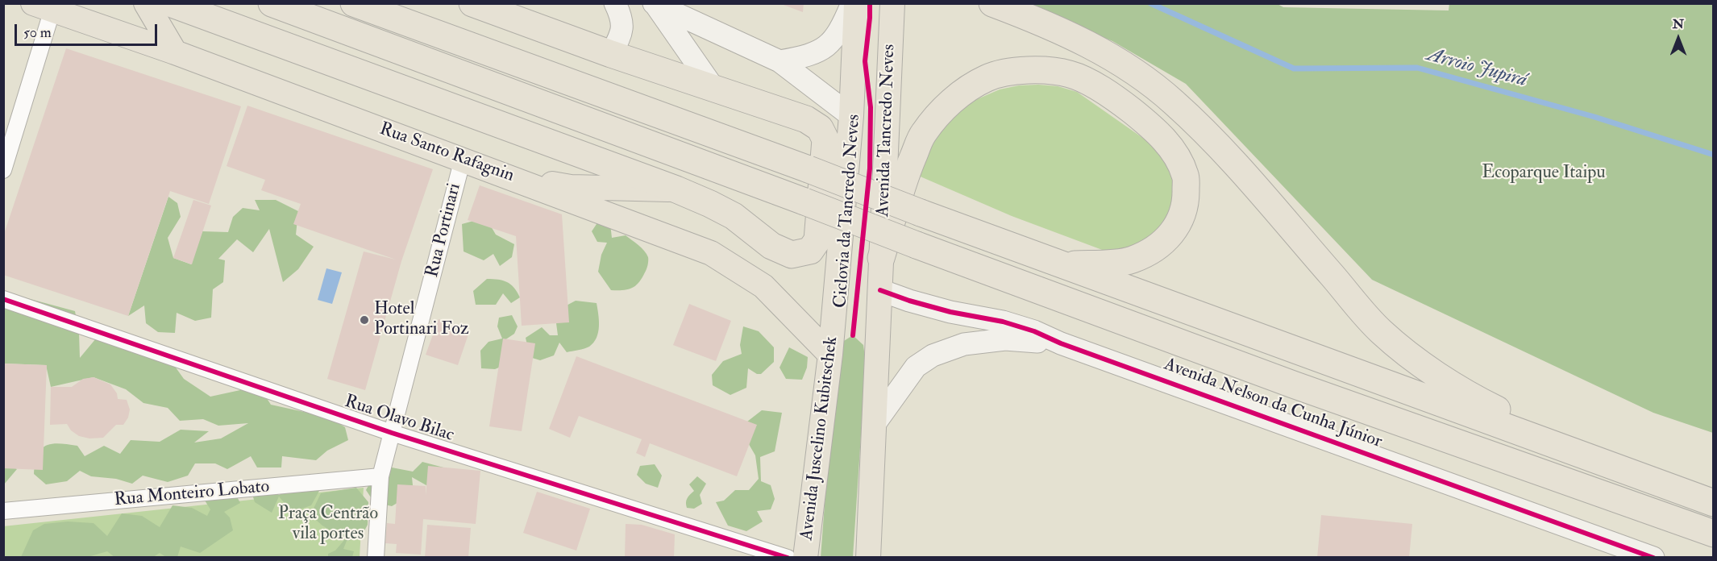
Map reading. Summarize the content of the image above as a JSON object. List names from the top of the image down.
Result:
{
  "streets": {
    "main road": ["Avenida Tancredo Neves", "Rua Santo Rafagnin", "Avenida Juscelino Kubitschek"],
    "street": [
      "Rua Portinari",
      "Avenida Nelson da Cunha Júnior",
      "Rua Olavo Bilac",
      "Rua Monteiro Lobato"
    ],
    "cycle path": ["Ciclovia da Tancredo Neves"]
  },
  "crossings": [
    ["Avenida Tancredo Neves", "Avenida Juscelino Kubitschek"],
    ["Rua Santo Rafagnin", "Rua Portinari"],
    ["Rua Santo Rafagnin", "Avenida Juscelino Kubitschek"],
    ["Rua Portinari", "Rua Olavo Bilac"],
    ["Rua Portinari", "Rua Monteiro Lobato"]
  ],
  "water": ["Arroio Jupirá"],
  "parks": ["Ecoparque Itaipu", "Praça Centrão vila portes"],
  "places": ["Hotel Portinari Foz"],
  "scale_bar": "50 m",
  "north": "top"
}
